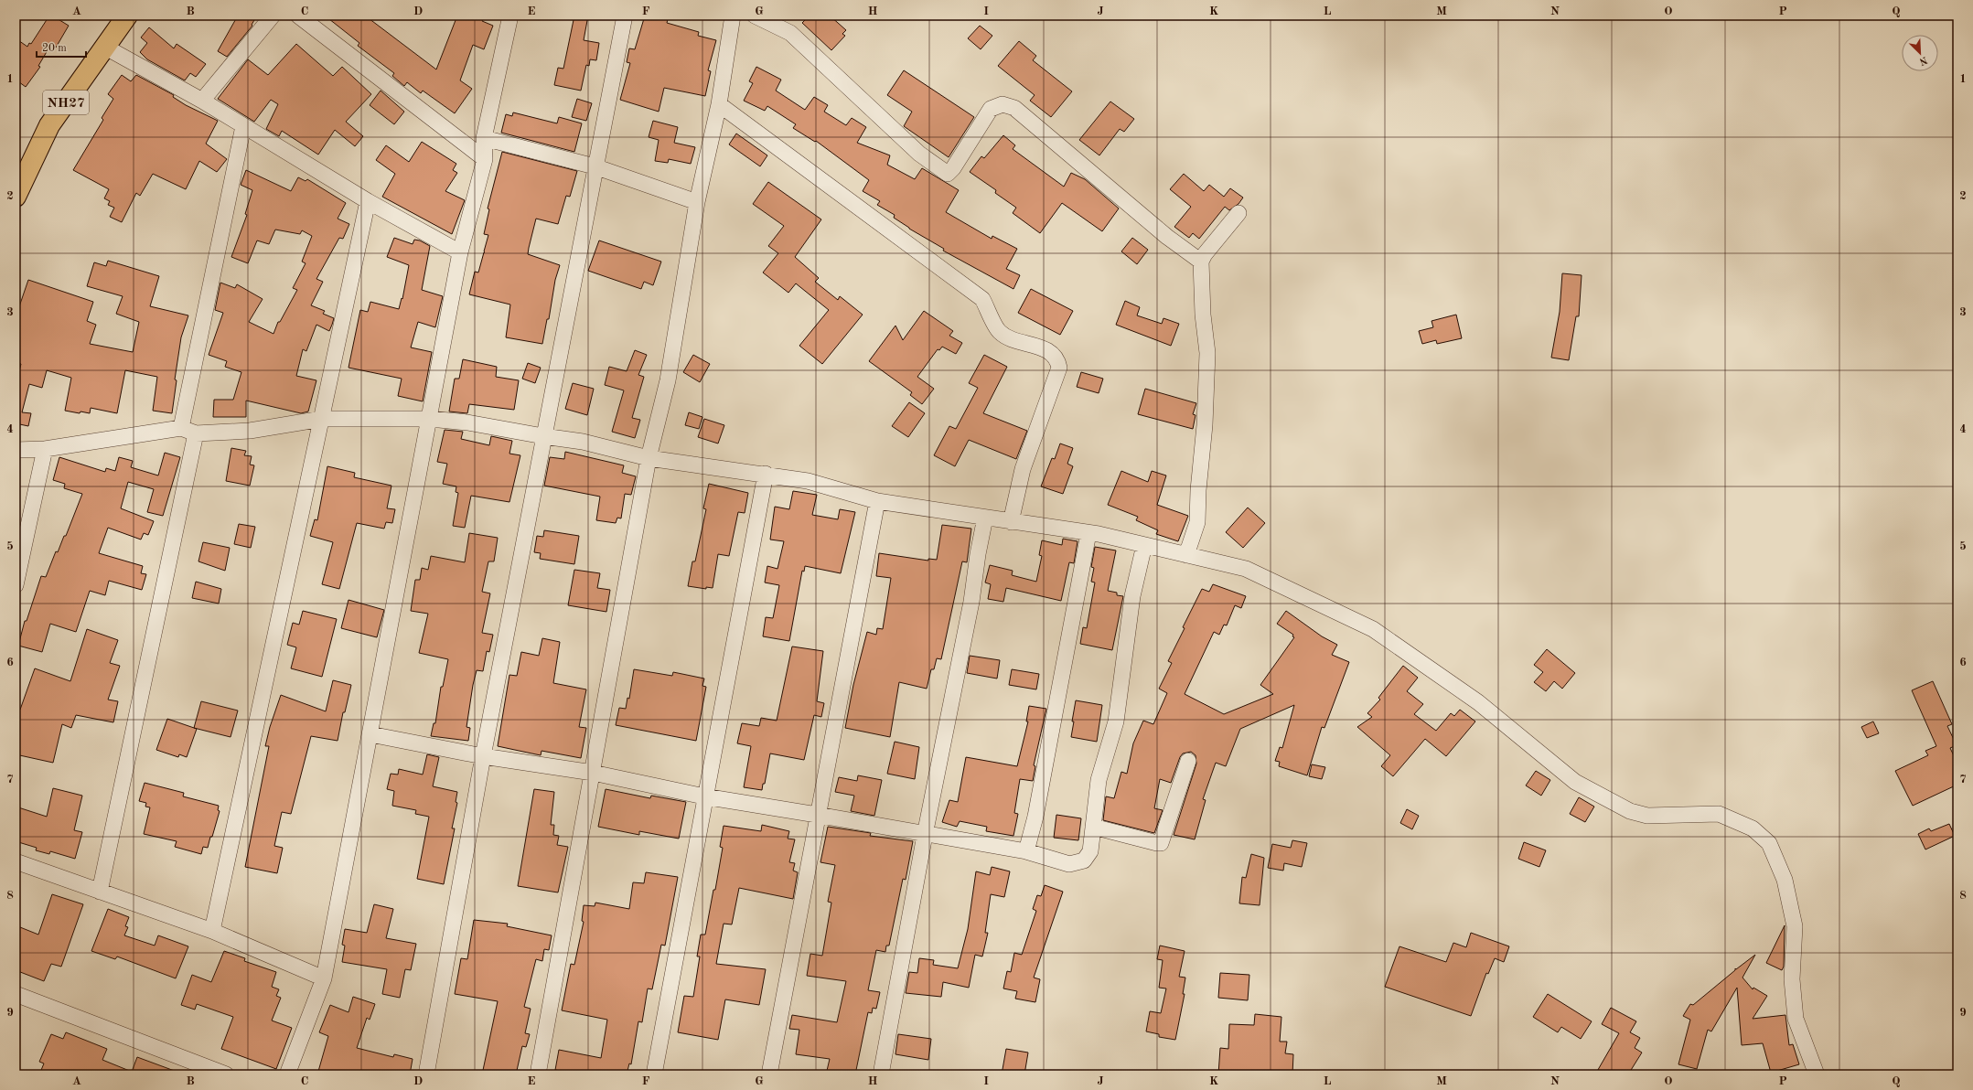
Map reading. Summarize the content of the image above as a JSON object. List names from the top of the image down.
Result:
{
  "streets": {
    "highway": ["NH27"]
  },
  "scale_bar": "20 m",
  "north": "bottom right",
  "grid": {
    "columns": [
      "A",
      "B",
      "C",
      "D",
      "E",
      "F",
      "G",
      "H",
      "I",
      "J",
      "K",
      "L",
      "M",
      "N",
      "O",
      "P",
      "Q"
    ],
    "rows": [
      "1",
      "2",
      "3",
      "4",
      "5",
      "6",
      "7",
      "8",
      "9"
    ]
  }
}
